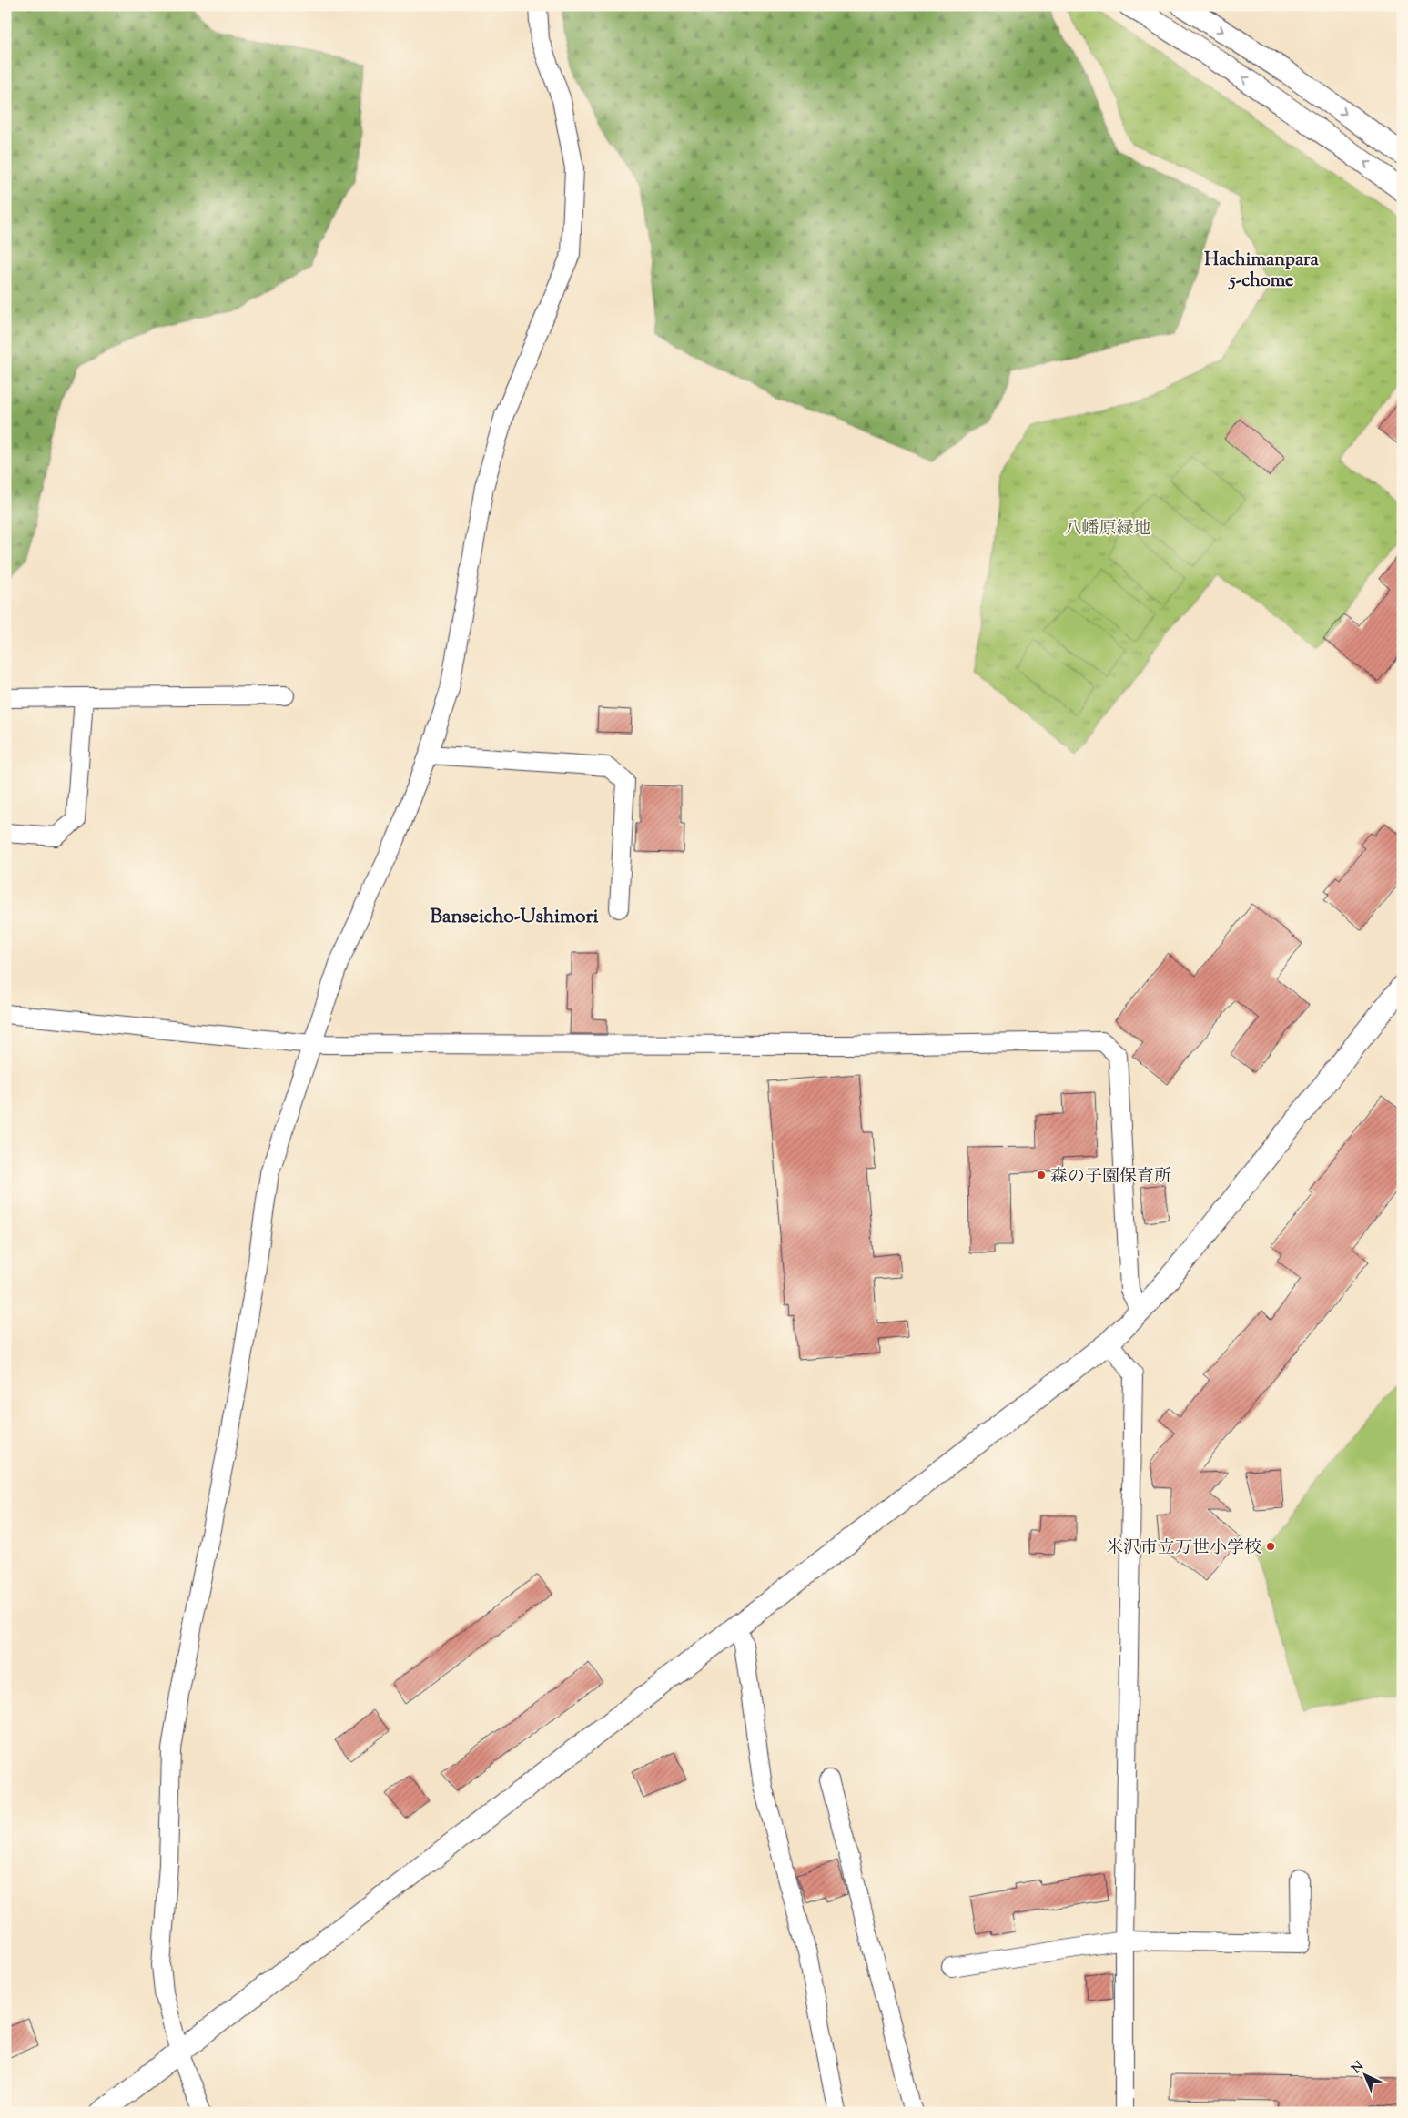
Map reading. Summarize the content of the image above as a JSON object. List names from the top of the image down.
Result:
{
  "districts": ["Hachimanpara 5-chome", "Banseicho-Ushimori"],
  "parks": ["八幡原緑地"],
  "places": ["森の子園保育所", "米沢市立万世小学校"],
  "north": "top left"
}
